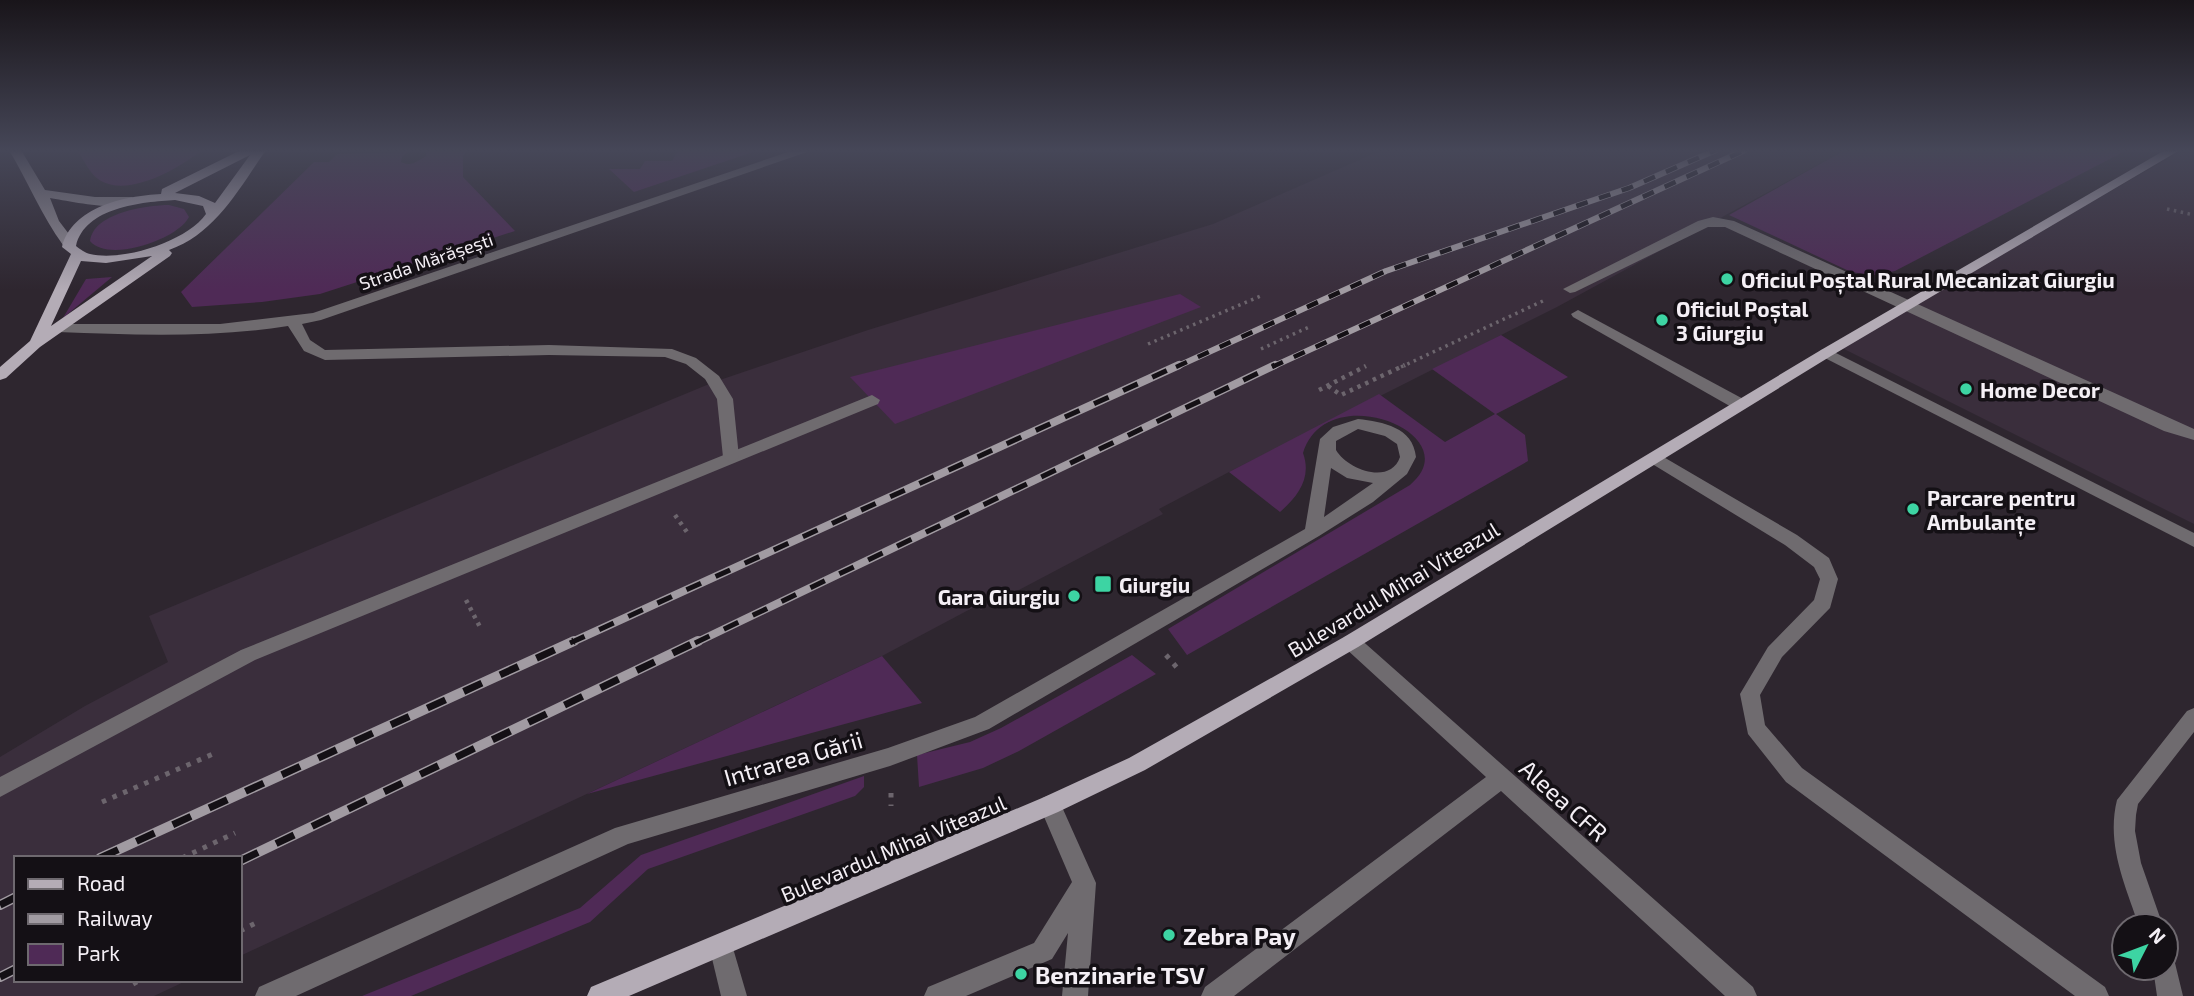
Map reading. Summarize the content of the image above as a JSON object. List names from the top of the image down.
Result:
{
  "streets": {
    "main road": ["Bulevardul Mihai Viteazul"],
    "street": ["Strada Mărășești", "Intrarea Gării", "Aleea CFR"]
  },
  "crossings": [
    ["Bulevardul Mihai Viteazul", "Aleea CFR"]
  ],
  "places": {
    "other": [
      "Oficiul Poștal Rural Mecanizat Giurgiu",
      "Oficiul Poștal 3 Giurgiu",
      "Home Decor",
      "Parcare pentru Ambulanțe",
      "Gara Giurgiu",
      "Zebra Pay",
      "Benzinarie TSV"
    ],
    "transit": ["Giurgiu"]
  },
  "legend": ["Road", "Railway", "Park"],
  "north": "top right"
}
